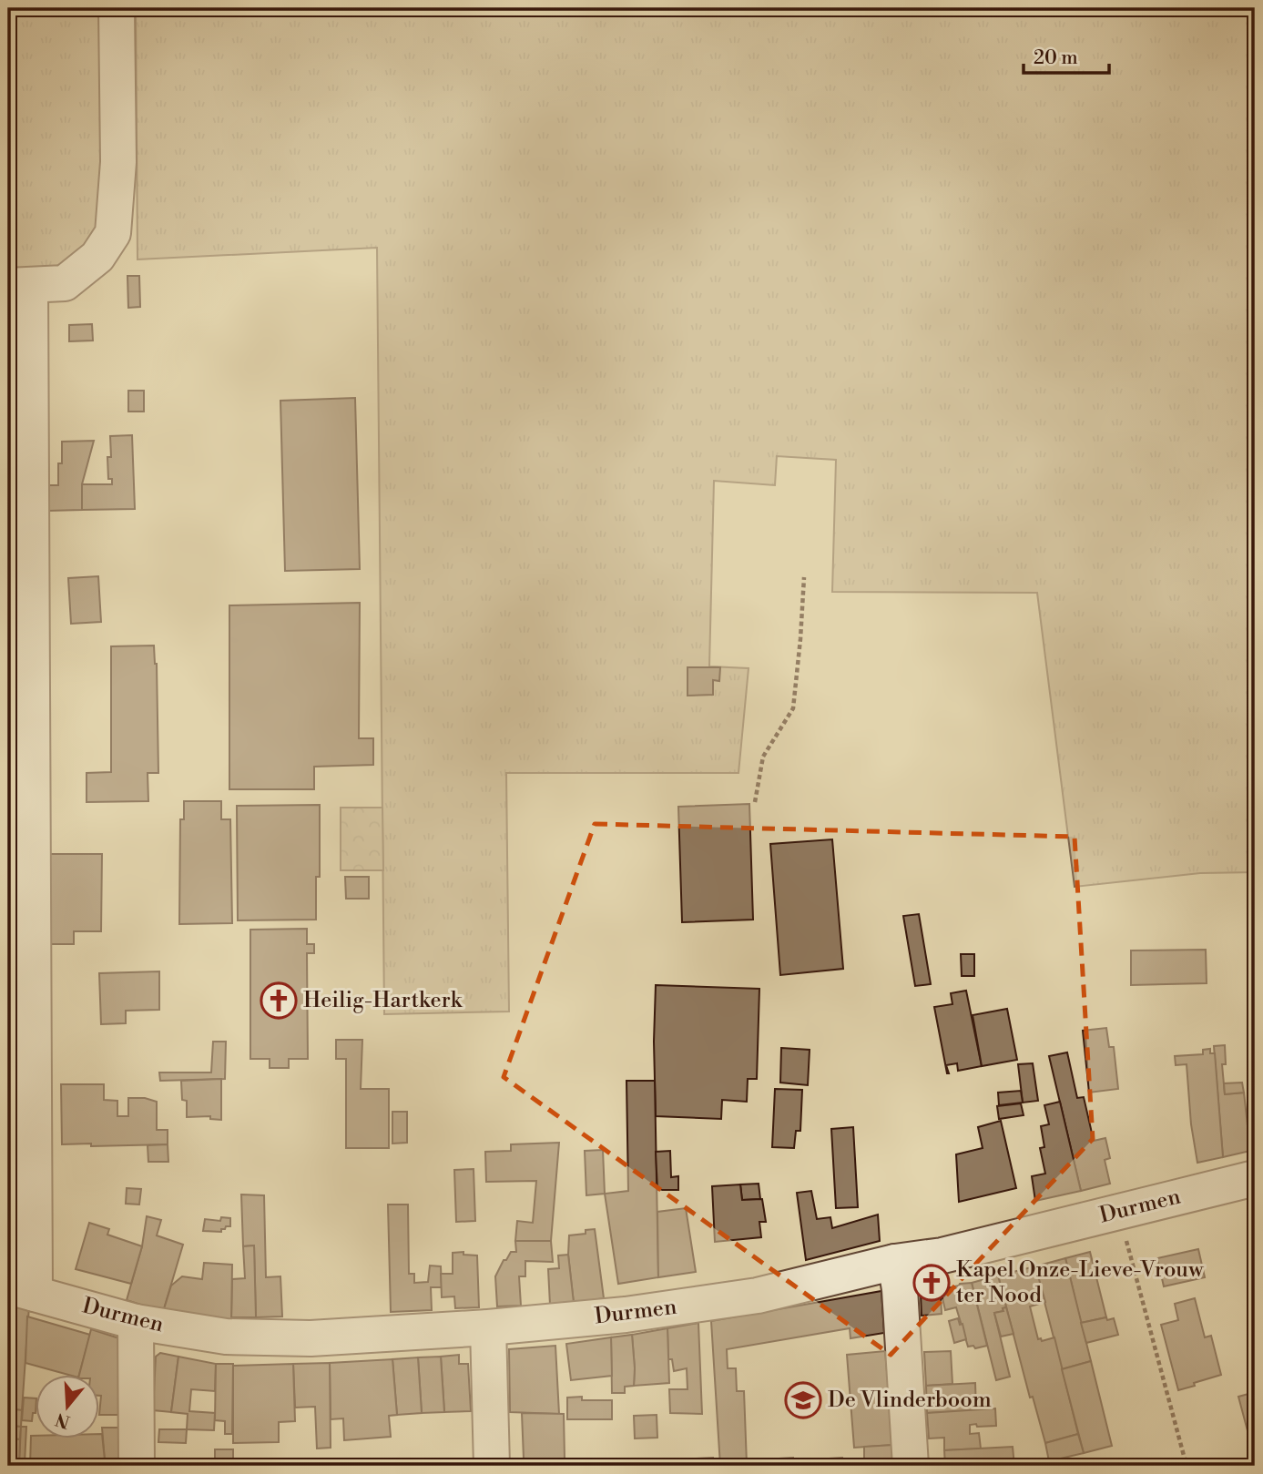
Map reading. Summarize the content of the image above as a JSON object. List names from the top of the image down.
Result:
{
  "streets": {
    "street": ["Durmen"]
  },
  "places": {
    "church": ["Heilig-Hartkerk", "Kapel Onze-Lieve-Vrouw ter Nood"],
    "school or university": ["De Vlinderboom"]
  },
  "scale_bar": "20 m",
  "north": "bottom"
}
